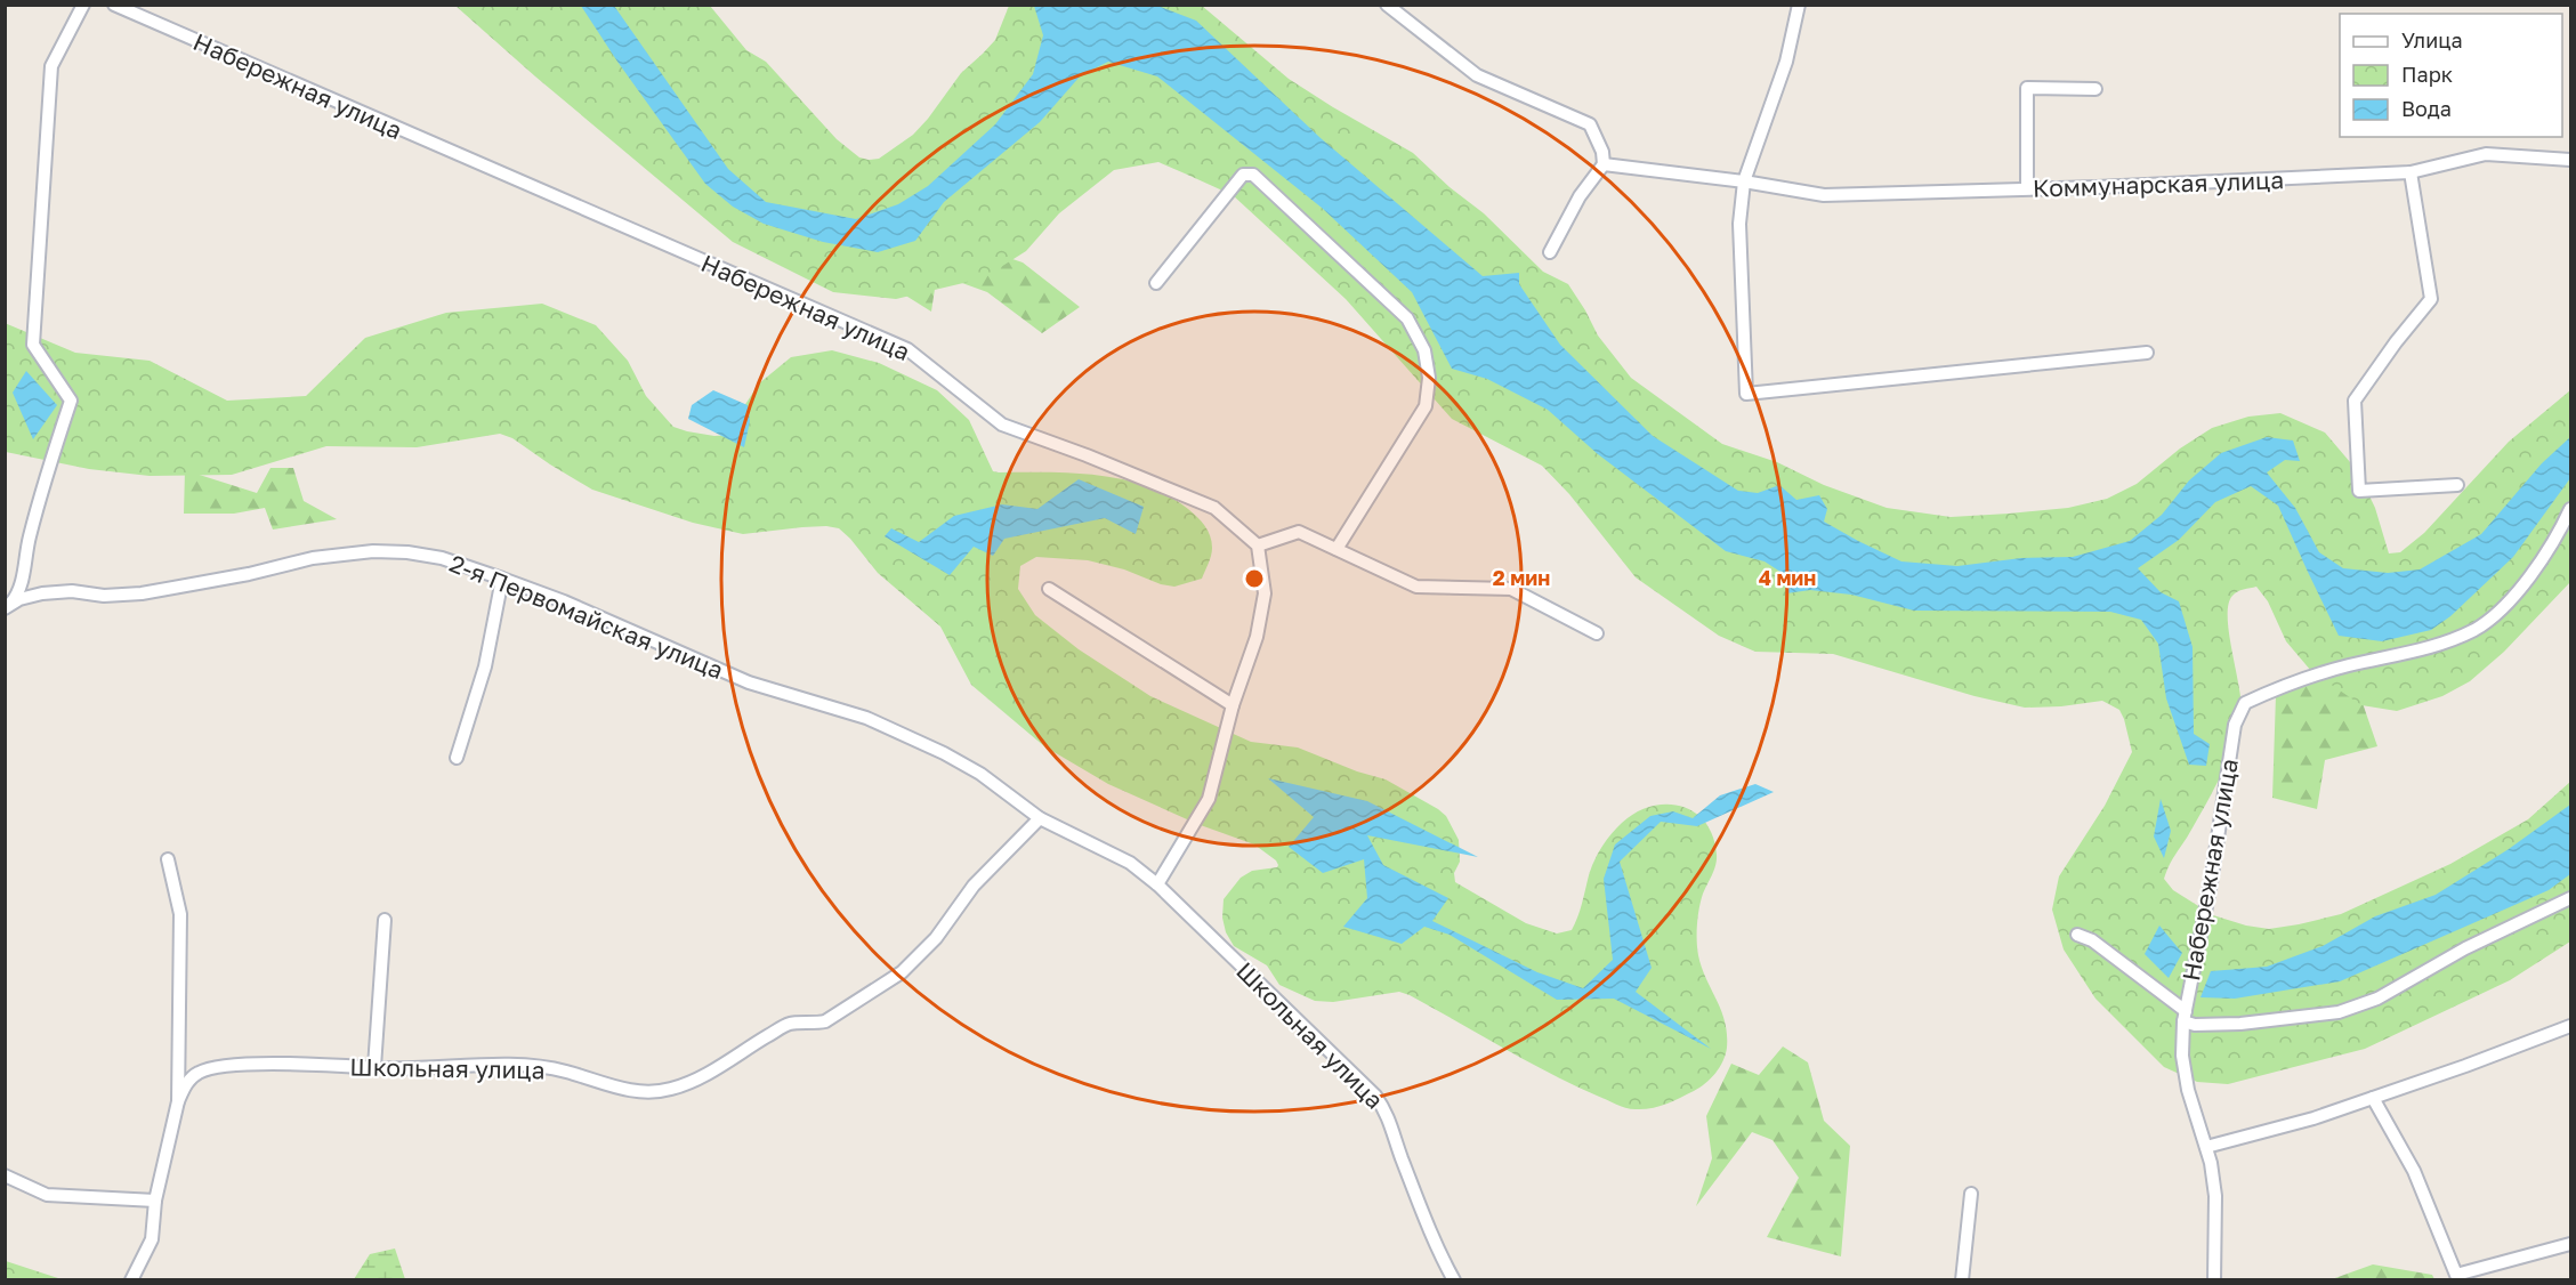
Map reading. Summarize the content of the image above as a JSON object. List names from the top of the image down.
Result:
{
  "streets": {
    "street": [
      "Набережная улица",
      "Коммунарская улица",
      "2-я Первомайская улица",
      "Школьная улица"
    ]
  },
  "crossings": [
    ["2-я Первомайская улица", "Школьная улица"]
  ],
  "legend": ["Улица", "Парк", "Вода"],
  "rings": ["2 мин", "4 мин"]
}
